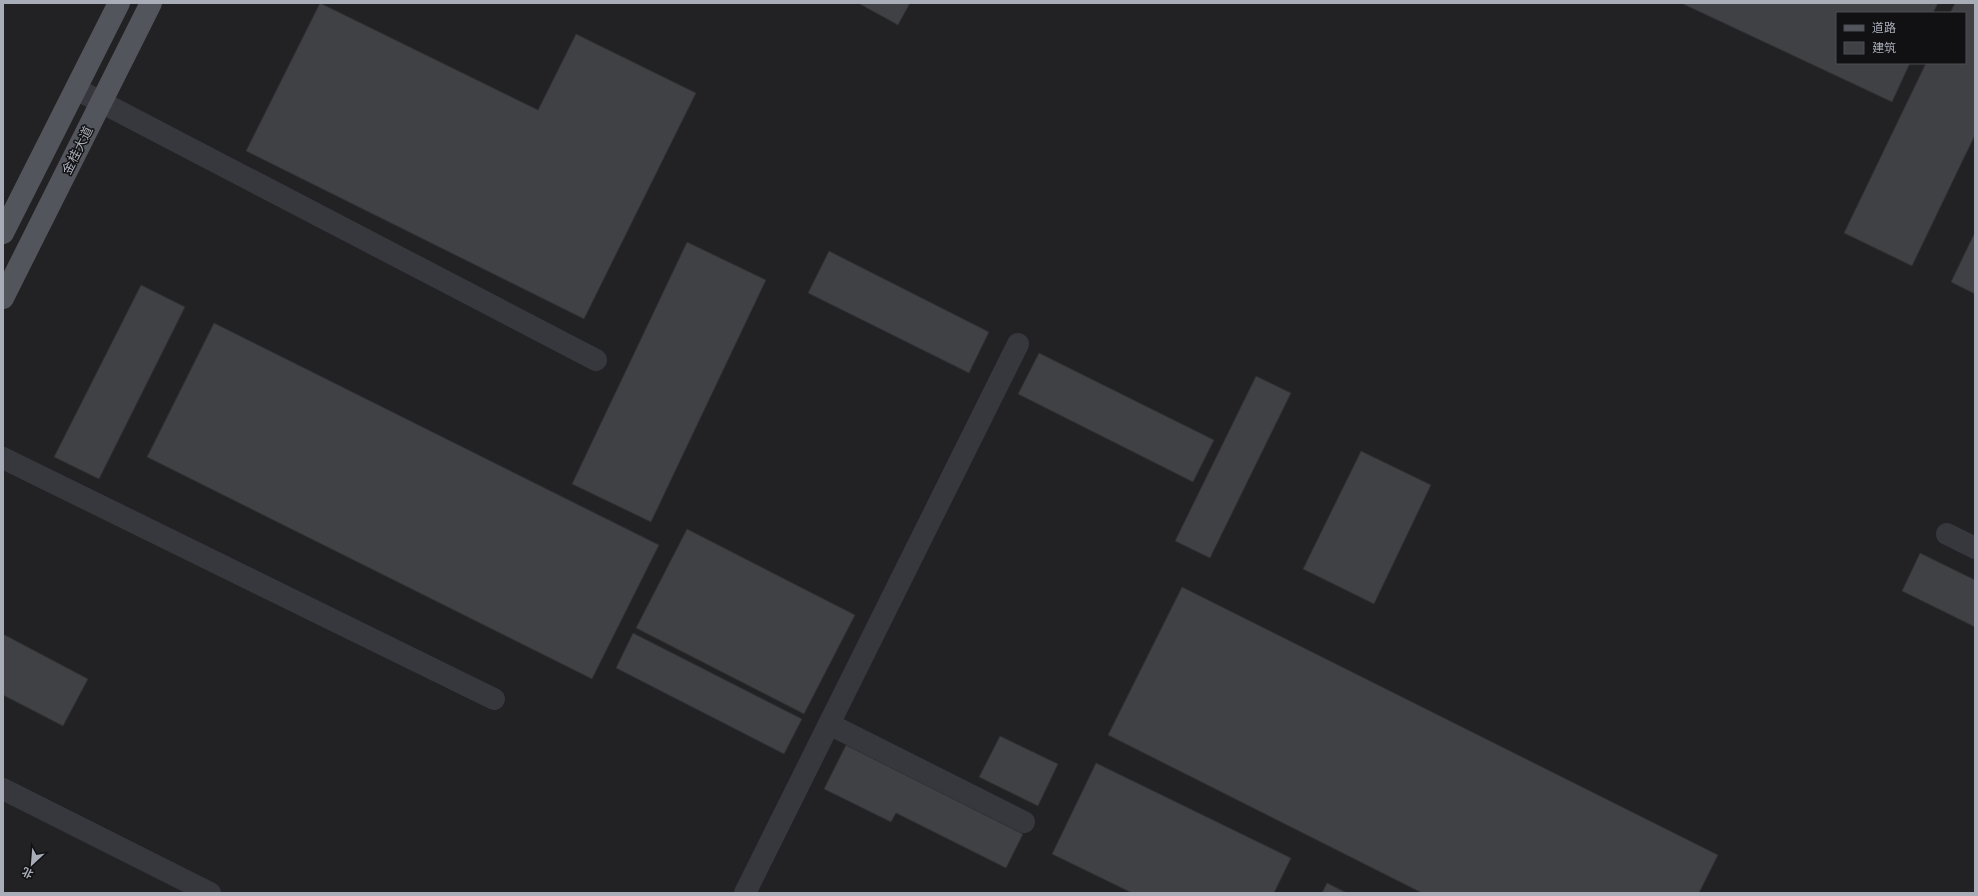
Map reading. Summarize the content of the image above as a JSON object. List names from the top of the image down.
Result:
{
  "streets": {
    "main road": ["金桂大道"]
  },
  "legend": ["道路", "建筑"],
  "north": "bottom left"
}
